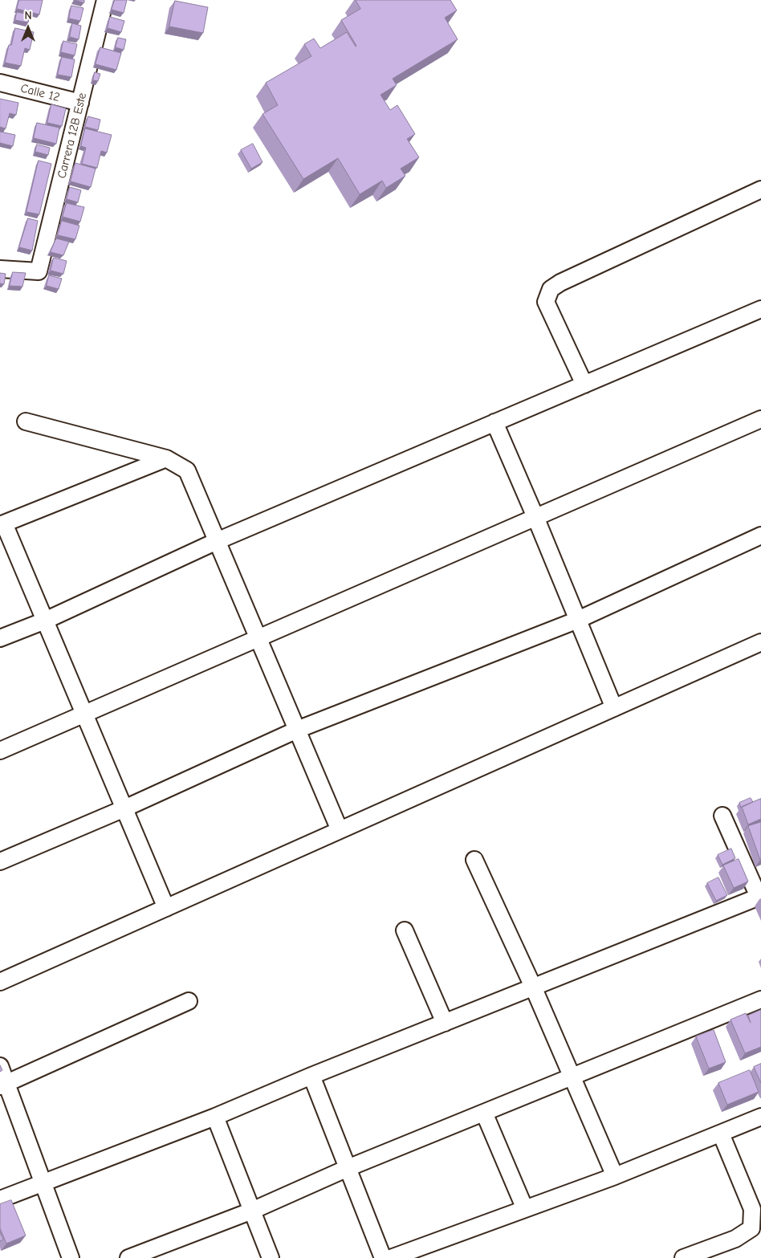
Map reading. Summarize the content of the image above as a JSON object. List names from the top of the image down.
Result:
{
  "streets": {
    "street": ["Calle 12", "Carrera 12B Este"]
  },
  "crossings": [
    ["Calle 12", "Carrera 12B Este"]
  ],
  "north": "top"
}
